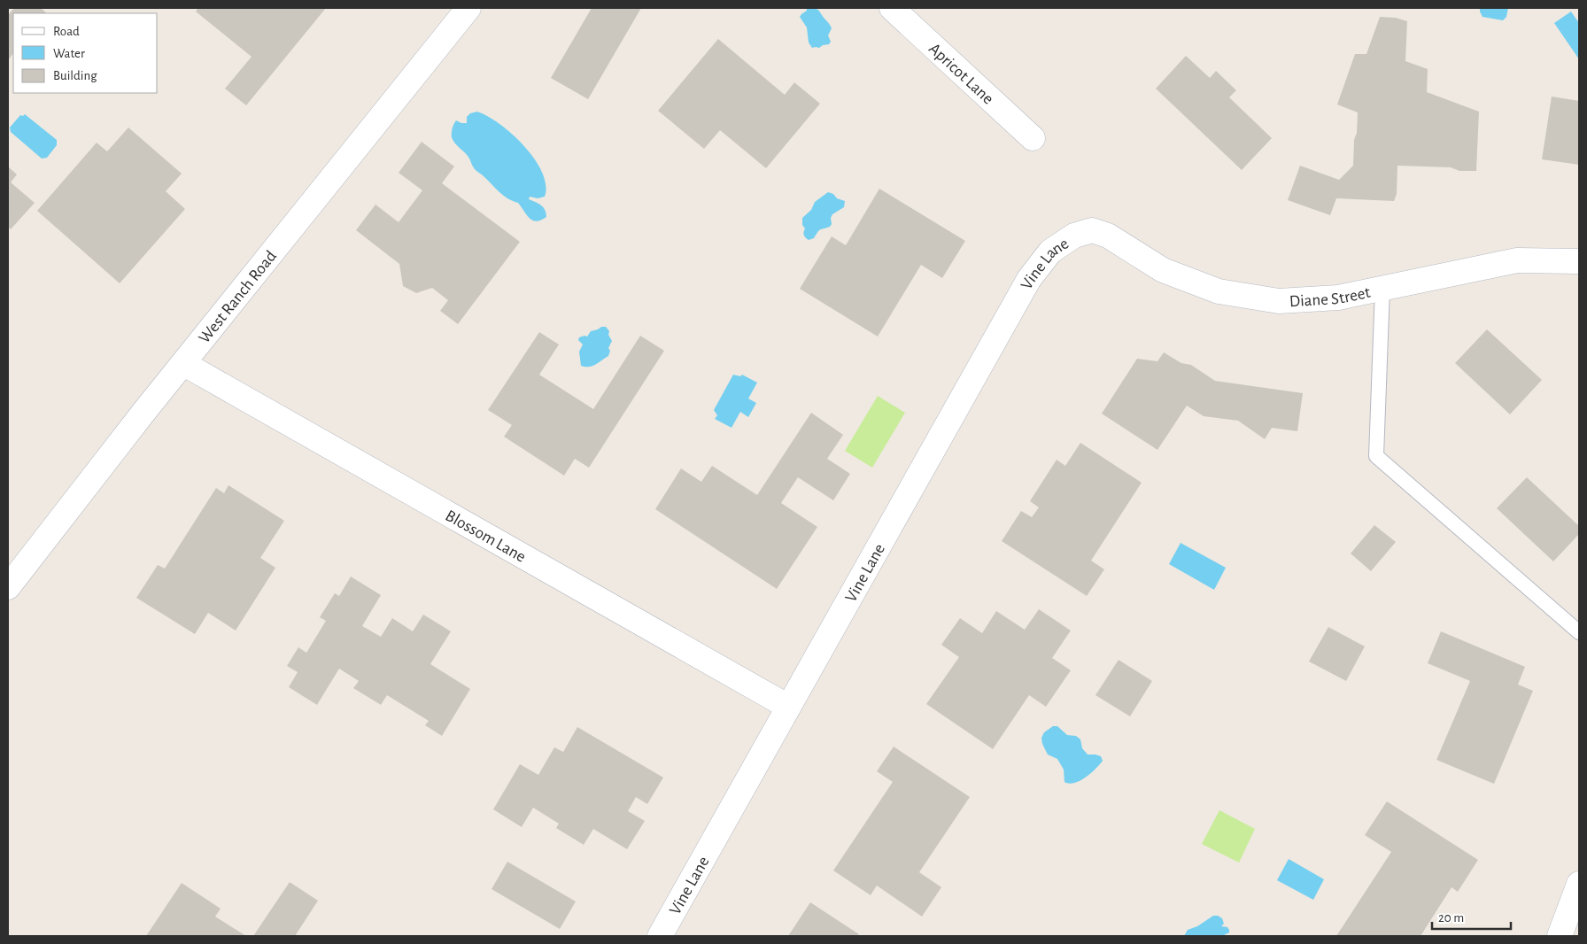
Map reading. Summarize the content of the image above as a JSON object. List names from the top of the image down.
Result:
{
  "streets": {
    "street": [
      "Apricot Lane",
      "Vine Lane",
      "Diane Street",
      "West Ranch Road",
      "Blossom Lane"
    ]
  },
  "crossings": [
    ["Vine Lane", "Diane Street"],
    ["Vine Lane", "Blossom Lane"],
    ["West Ranch Road", "Blossom Lane"]
  ],
  "legend": ["Road", "Water", "Building"],
  "scale_bar": "20 m"
}
